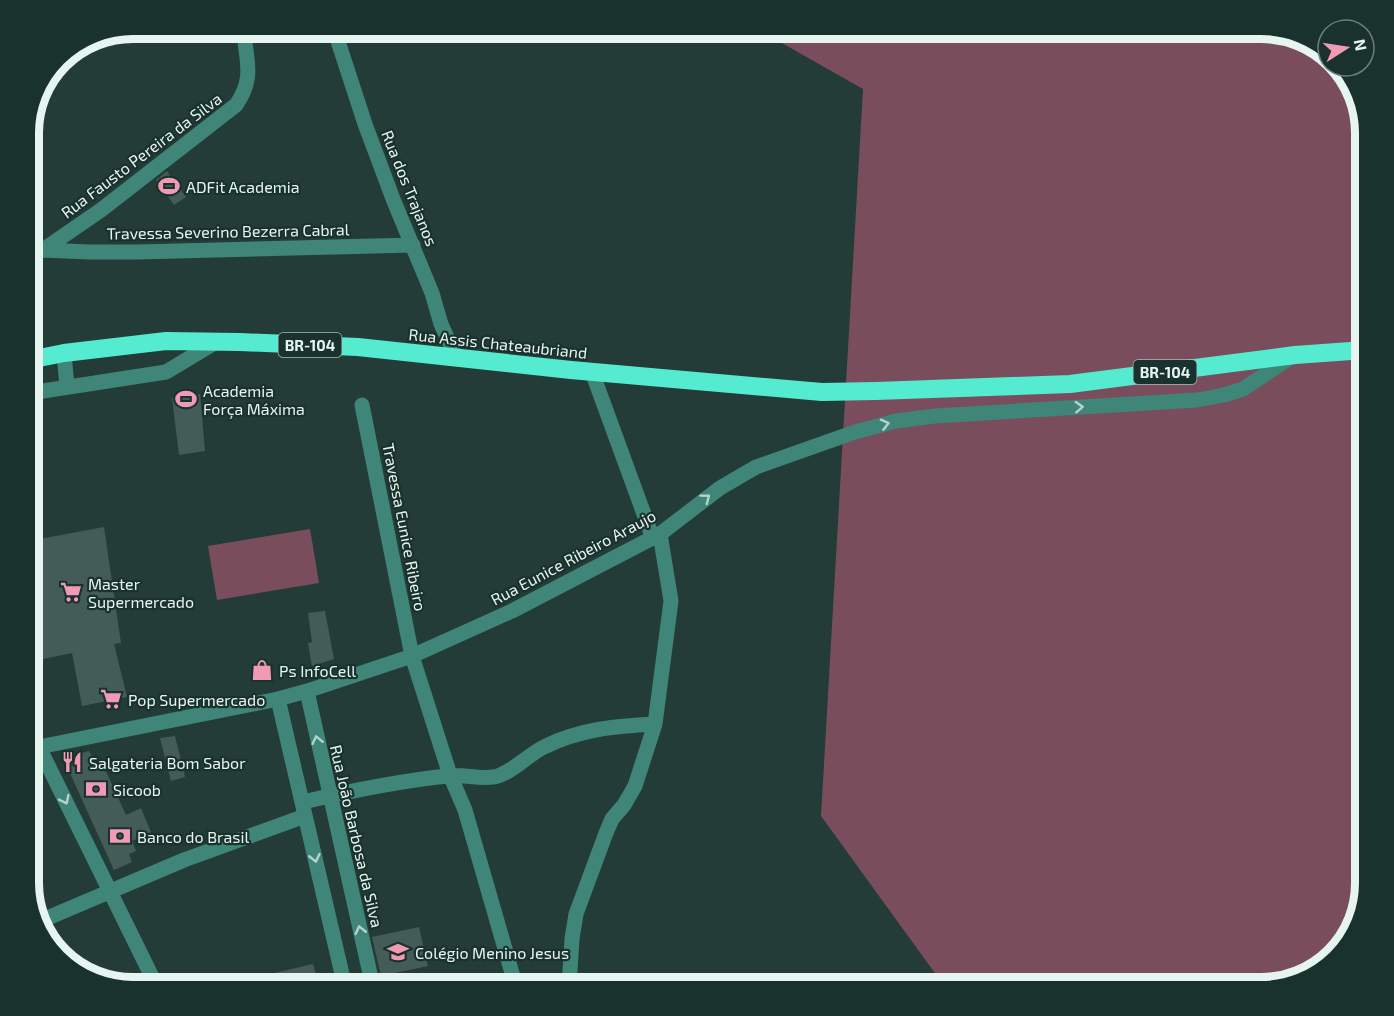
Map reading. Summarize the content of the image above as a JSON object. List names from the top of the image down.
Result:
{
  "streets": {
    "highway": ["Rua Assis Chateaubriand", "BR-104"],
    "street": [
      "Rua Fausto Pereira da Silva",
      "Rua dos Trajanos",
      "Travessa Severino Bezerra Cabral",
      "Travessa Eunice Ribeiro",
      "Rua Eunice Ribeiro Araujo",
      "Rua João Barbosa da Silva"
    ]
  },
  "crossings": [
    ["Rua Fausto Pereira da Silva", "Travessa Severino Bezerra Cabral"],
    ["Rua dos Trajanos", "Travessa Severino Bezerra Cabral"],
    ["Rua dos Trajanos", "Rua Assis Chateaubriand"],
    ["Rua Assis Chateaubriand", "BR-104"],
    ["Rua Assis Chateaubriand", "Rua Eunice Ribeiro Araujo"],
    ["BR-104", "Rua Eunice Ribeiro Araujo"],
    ["Travessa Eunice Ribeiro", "Rua Eunice Ribeiro Araujo"],
    ["Rua Eunice Ribeiro Araujo", "Rua João Barbosa da Silva"]
  ],
  "one_way": ["Rua Eunice Ribeiro Araujo"],
  "places": {
    "sports": ["ADFit Academia", "Academia Força Máxima"],
    "supermarket": ["Master Supermercado", "Pop Supermercado"],
    "shop": ["Ps InfoCell"],
    "restaurant": ["Salgateria Bom Sabor"],
    "bank": ["Sicoob", "Banco do Brasil"],
    "school or university": ["Colégio Menino Jesus"]
  },
  "north": "right"
}
